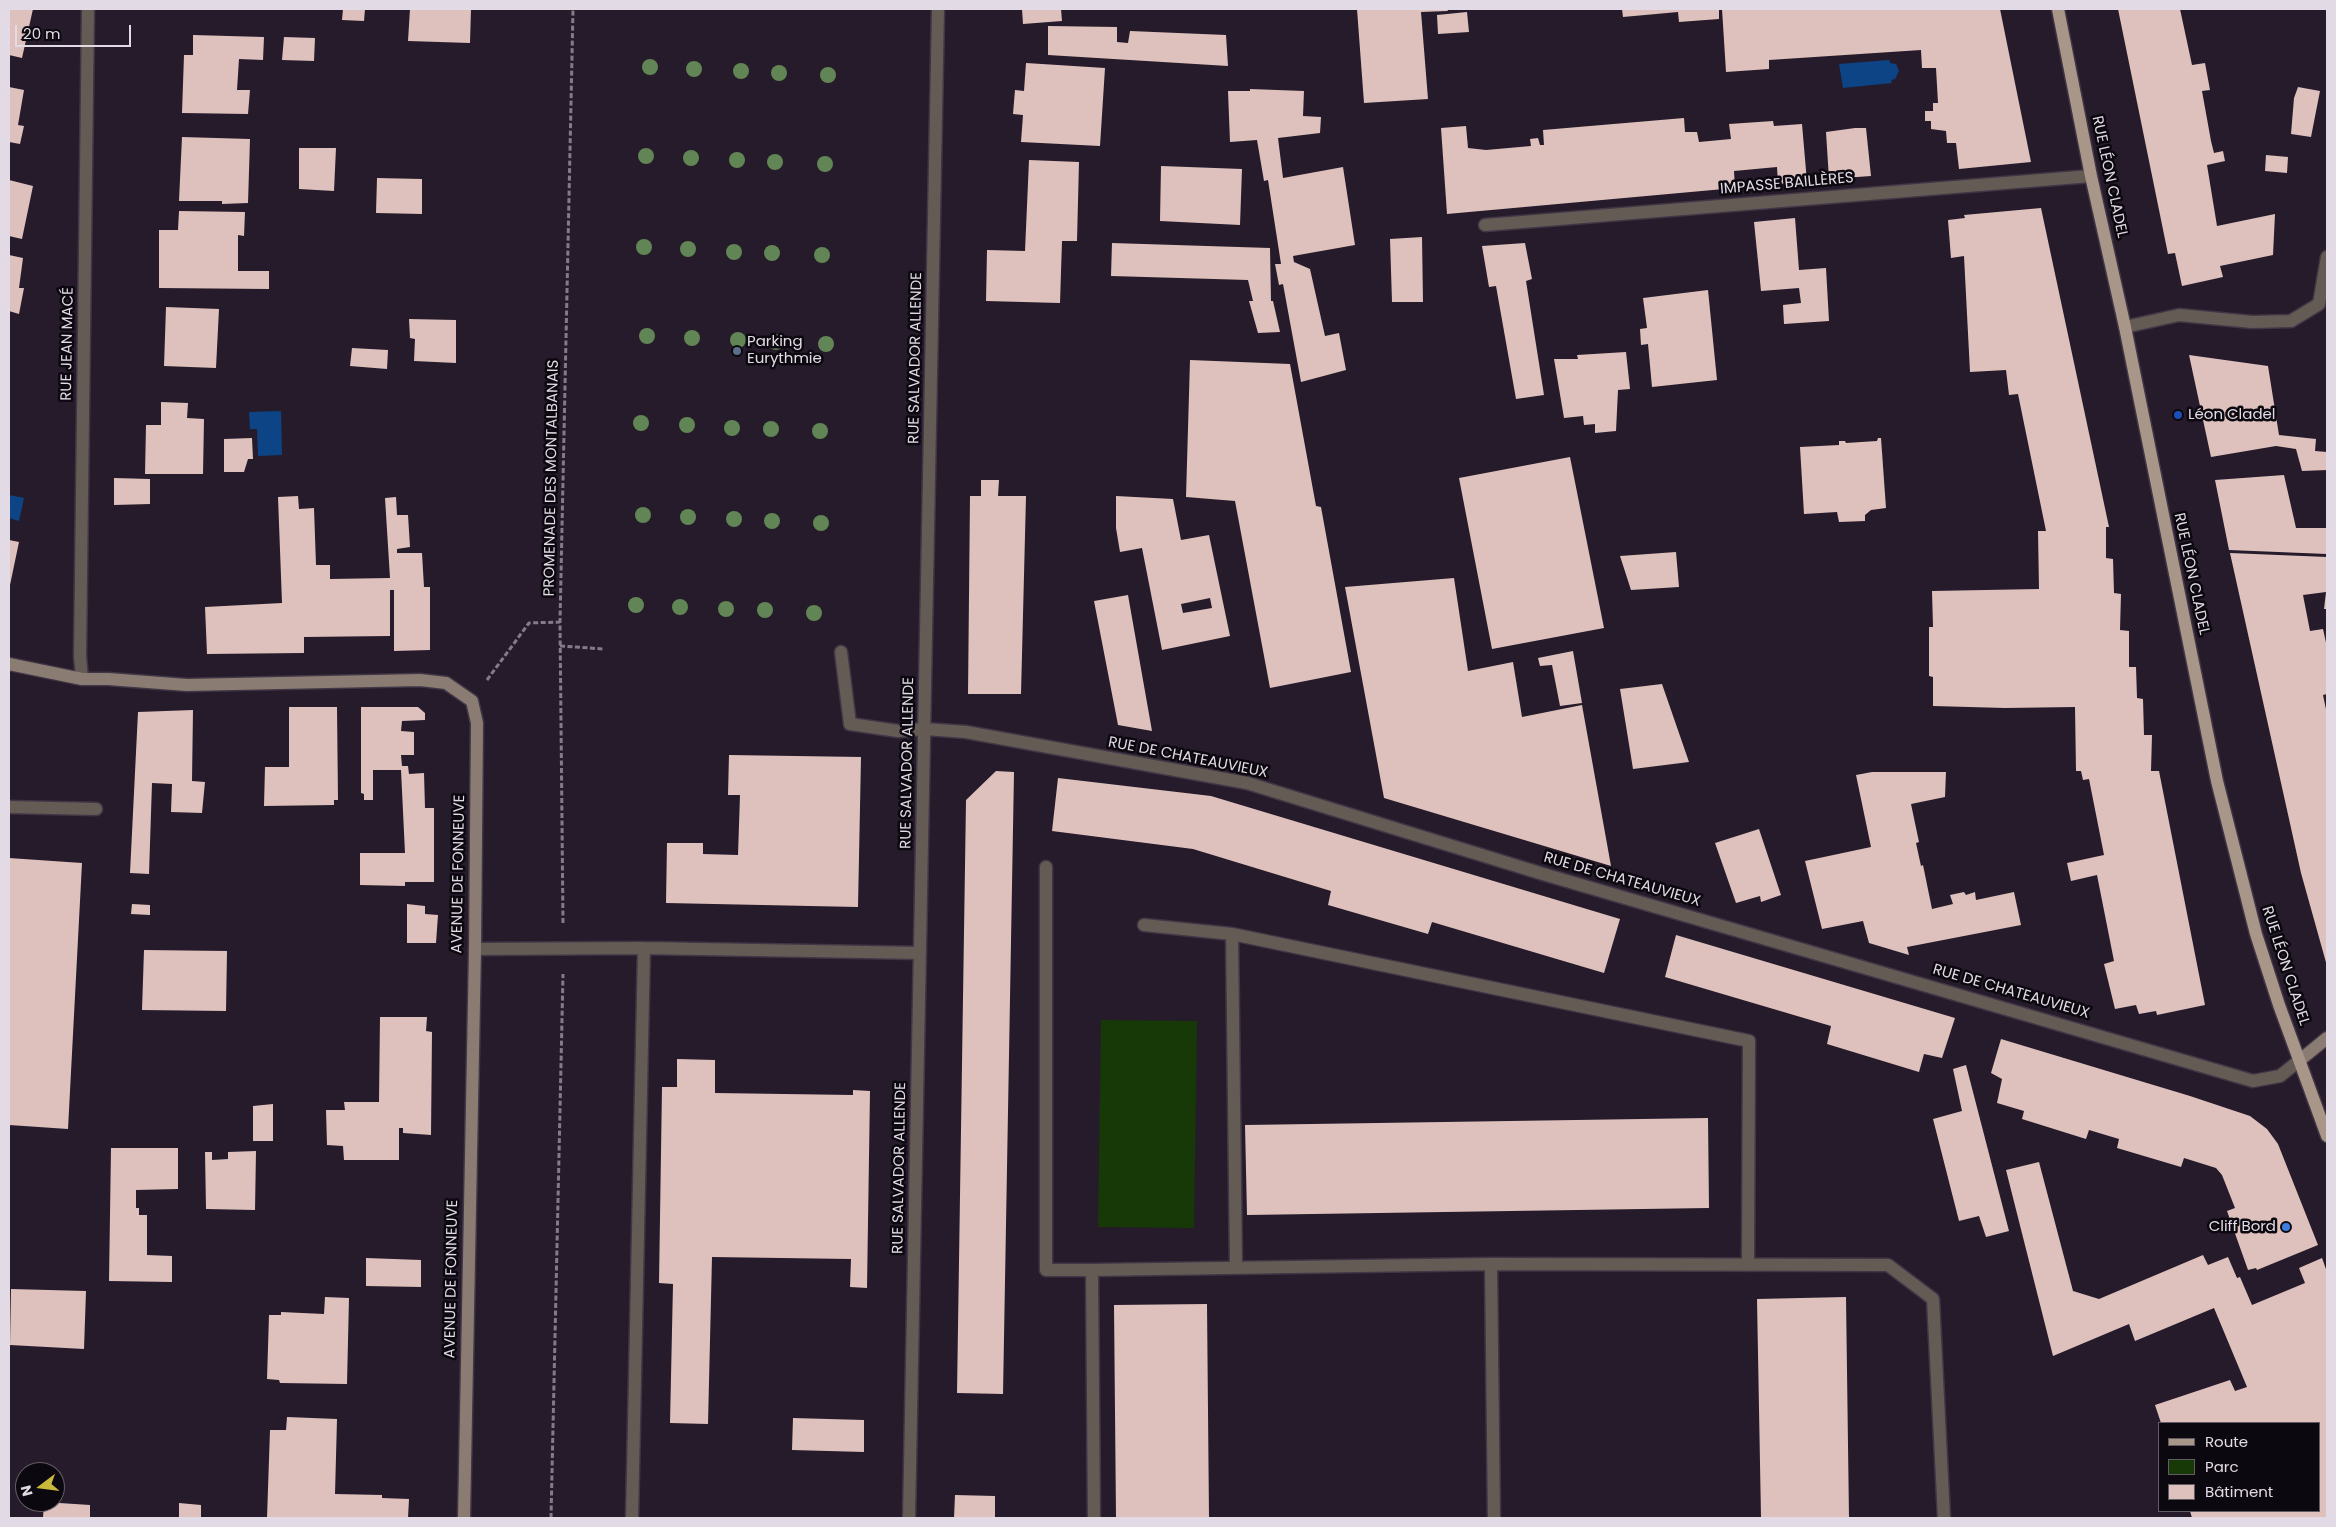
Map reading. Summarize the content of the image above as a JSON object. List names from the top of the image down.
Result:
{
  "streets": {
    "main road": ["RUE LÉON CLADEL"],
    "street": [
      "IMPASSE BAILLÈRES",
      "RUE JEAN MACÉ",
      "RUE SALVADOR ALLENDE",
      "RUE DE CHATEAUVIEUX",
      "AVENUE DE FONNEUVE"
    ],
    "path": ["PROMENADE DES MONTALBANAIS"]
  },
  "crossings": [
    ["RUE LÉON CLADEL", "IMPASSE BAILLÈRES"],
    ["RUE LÉON CLADEL", "RUE DE CHATEAUVIEUX"],
    ["RUE SALVADOR ALLENDE", "RUE DE CHATEAUVIEUX"]
  ],
  "places": ["Parking Eurythmie", "Léon Cladel", "Cliff Bord"],
  "legend": ["Route", "Parc", "Bâtiment"],
  "scale_bar": "20 m",
  "north": "left"
}
